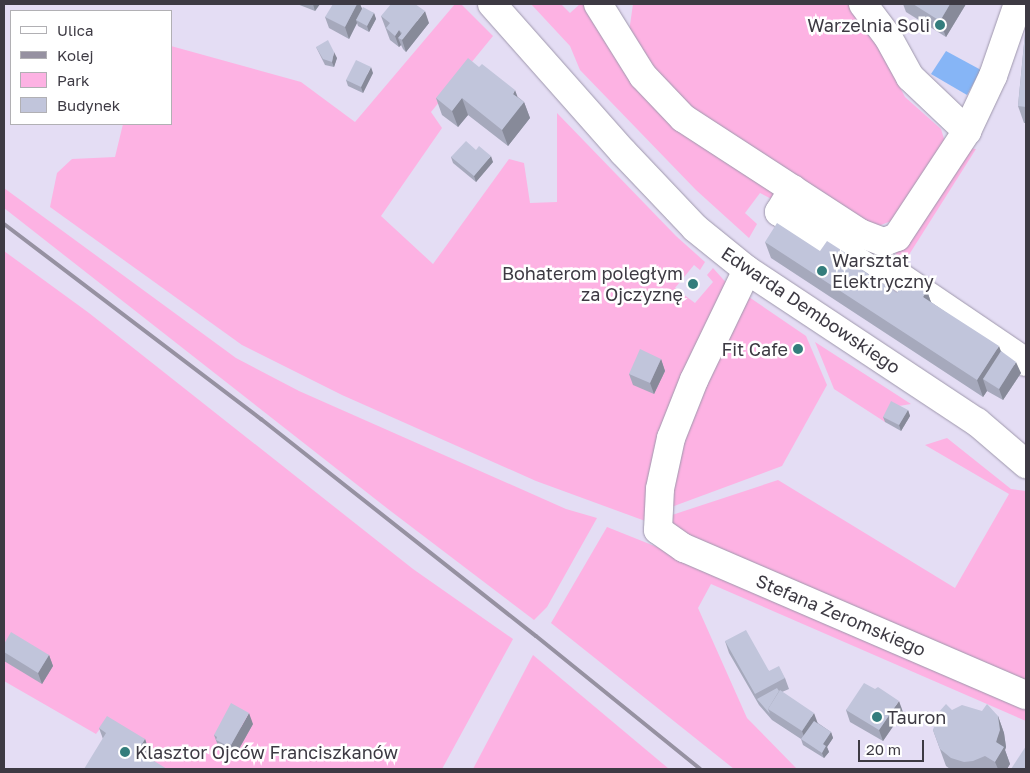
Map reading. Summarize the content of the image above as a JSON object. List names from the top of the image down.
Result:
{
  "streets": {
    "street": ["Edwarda Dembowskiego", "Stefana Żeromskiego"]
  },
  "crossings": [
    ["Edwarda Dembowskiego", "Stefana Żeromskiego"]
  ],
  "places": [
    "Warzelnia Soli",
    "Warsztat Elektryczny",
    "Bohaterom poległym za Ojczyznę",
    "Fit Cafe",
    "Tauron",
    "Klasztor Ojców Franciszkanów"
  ],
  "legend": [
    "Ulica",
    "Kolej",
    "Park",
    "Budynek"
  ],
  "scale_bar": "20 m"
}
